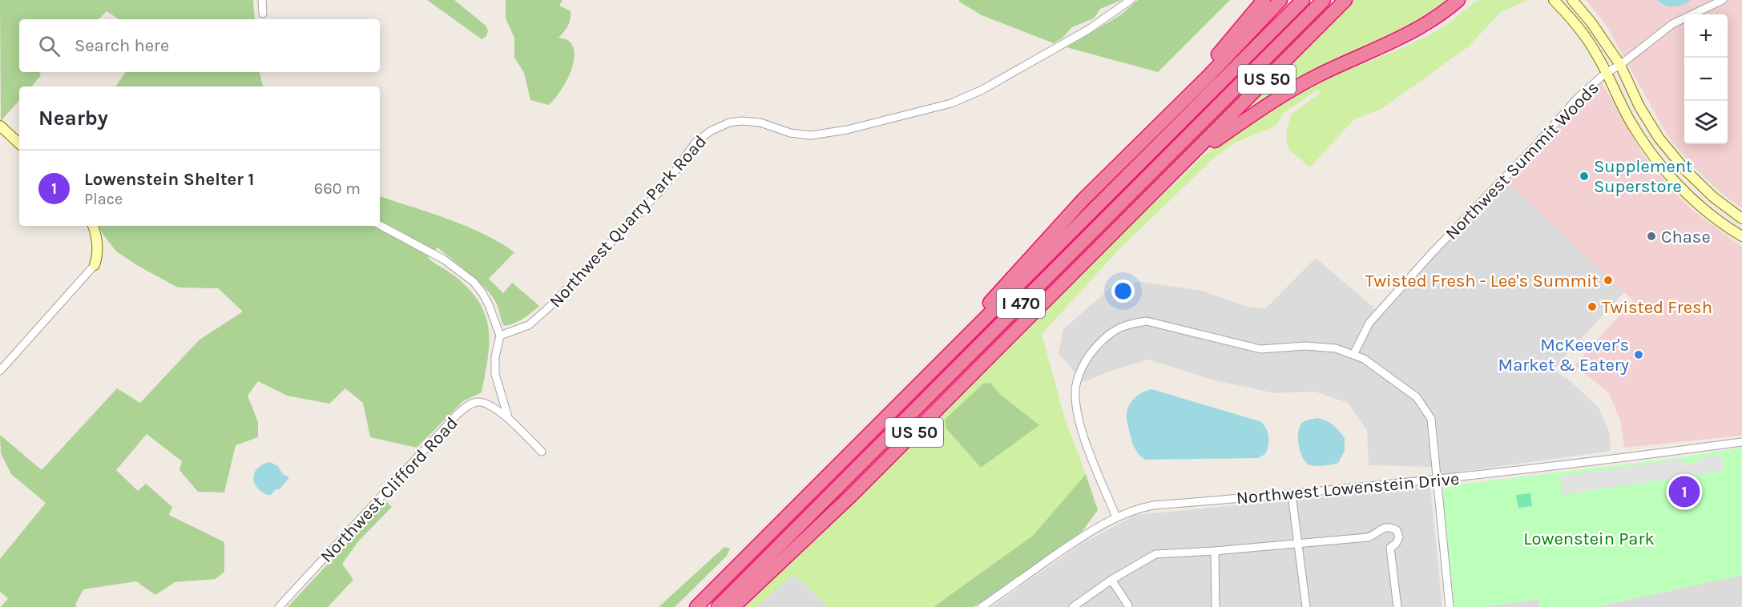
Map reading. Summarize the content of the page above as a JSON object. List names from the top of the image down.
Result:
{
  "streets": {
    "highway": ["US 50", "I 470"],
    "street": [
      "Northwest Summit Woods",
      "Northwest Quarry Park Road",
      "Northwest Lowenstein Drive",
      "Northwest Clifford Road"
    ]
  },
  "parks": ["Lowenstein Park"],
  "places": [
    "Supplement Superstore",
    "Chase",
    "Twisted Fresh - Lee's Summit",
    "Twisted Fresh",
    "McKeever's Market & Eatery"
  ],
  "page": {
    "map_buttons": ["+", "−"],
    "search": "Search here",
    "heading": "Nearby",
    "list": [
      {
        "mark": "1",
        "name": "Lowenstein Shelter 1",
        "note": "Place",
        "value": "660 m"
      }
    ],
    "pins": "1"
  }
}
